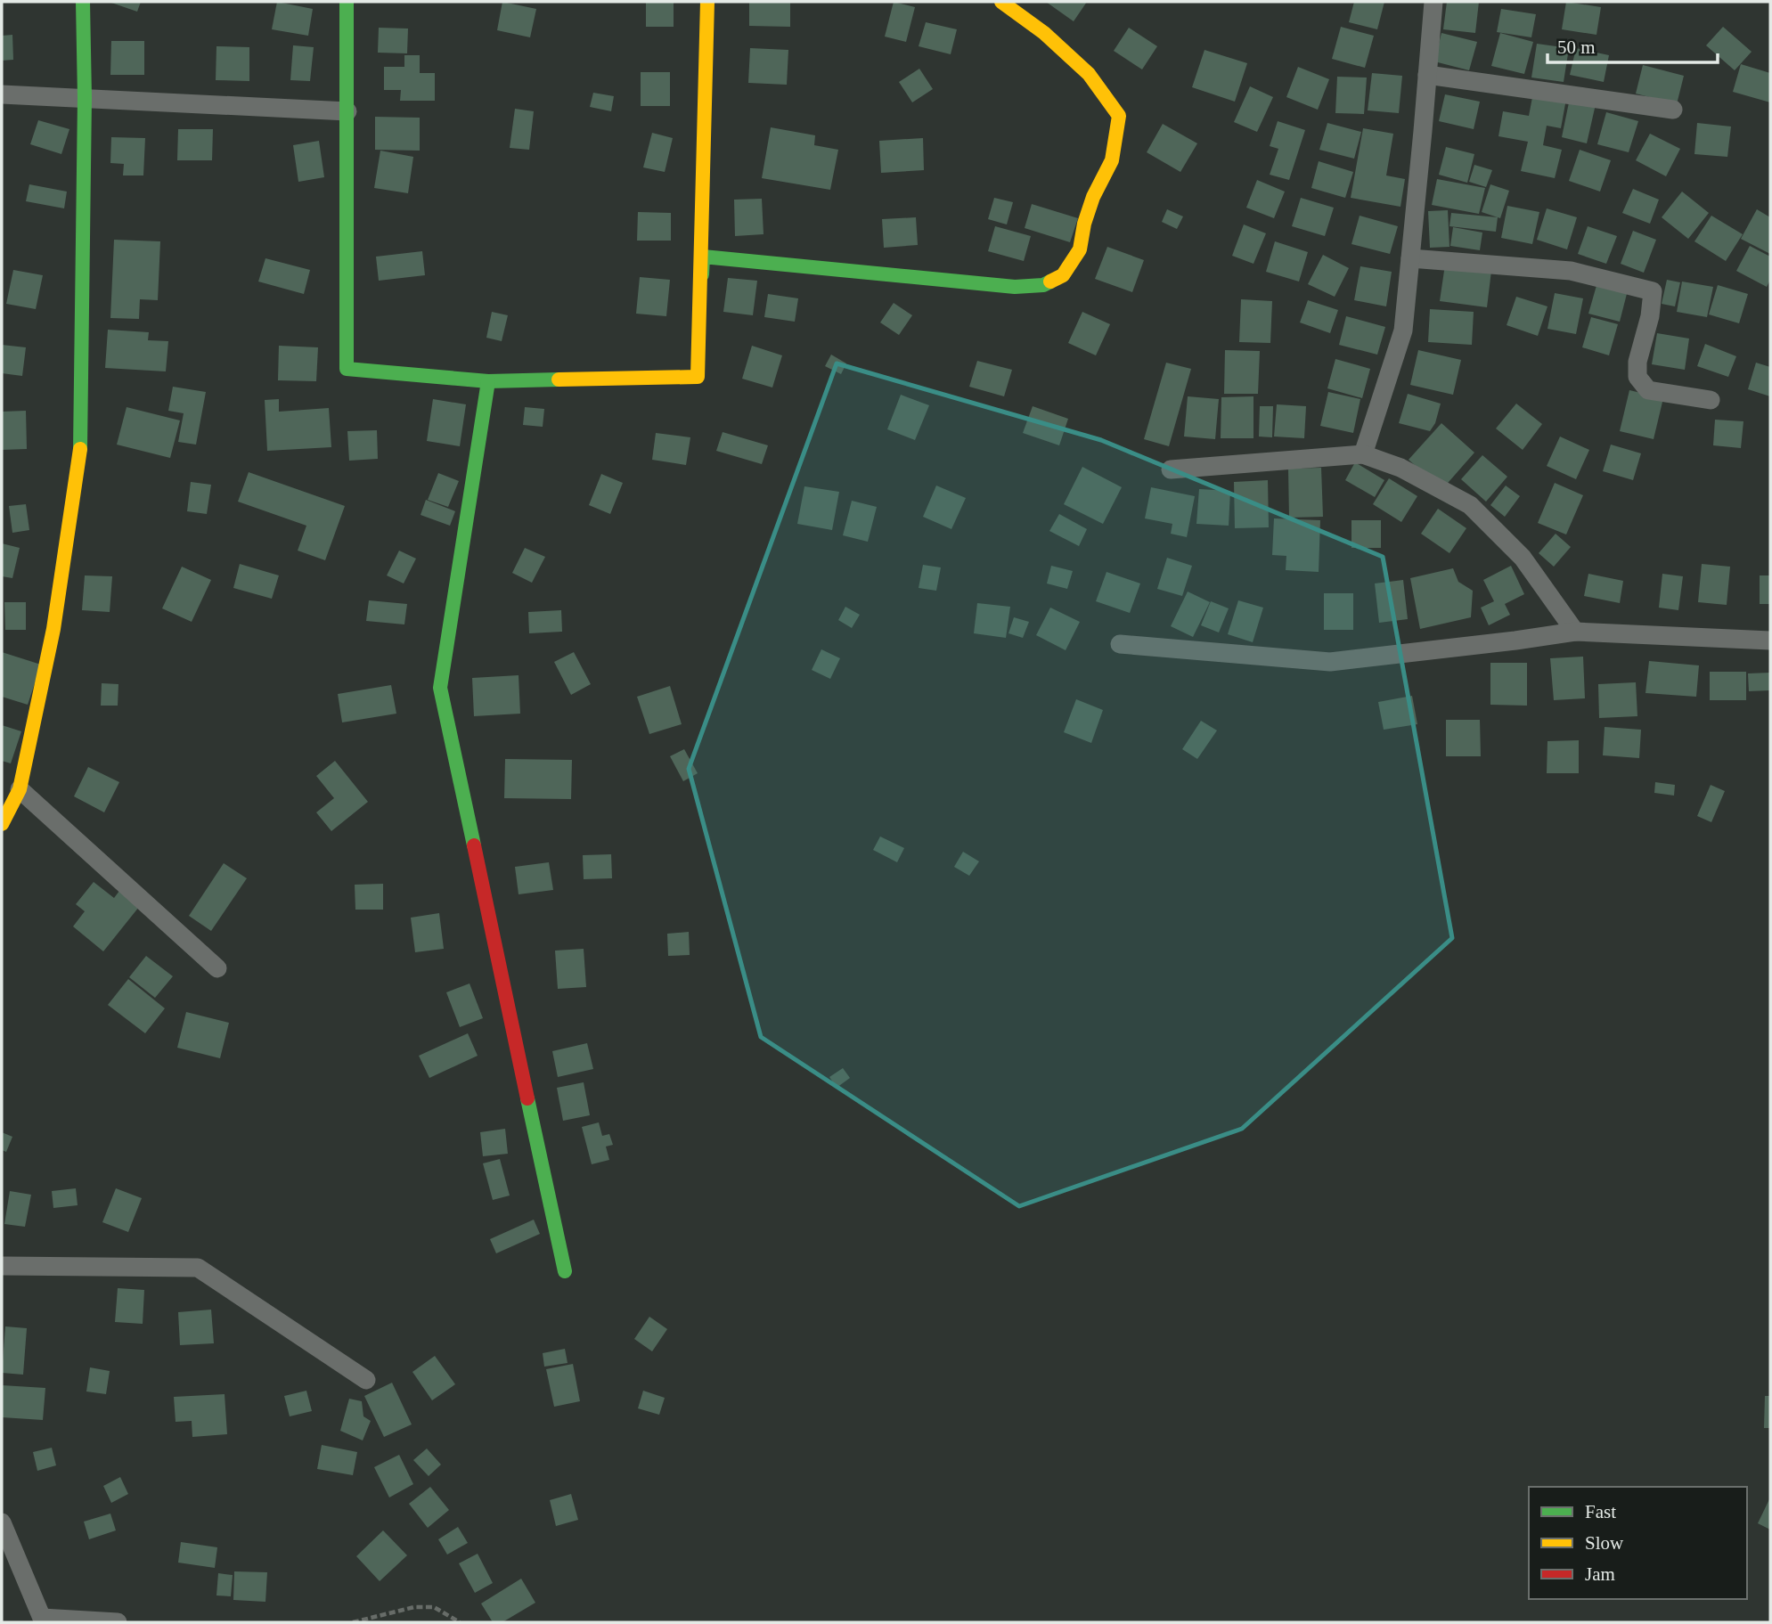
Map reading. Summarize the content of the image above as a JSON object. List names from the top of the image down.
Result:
{
  "legend": ["Fast", "Slow", "Jam"],
  "scale_bar": "50 m"
}
